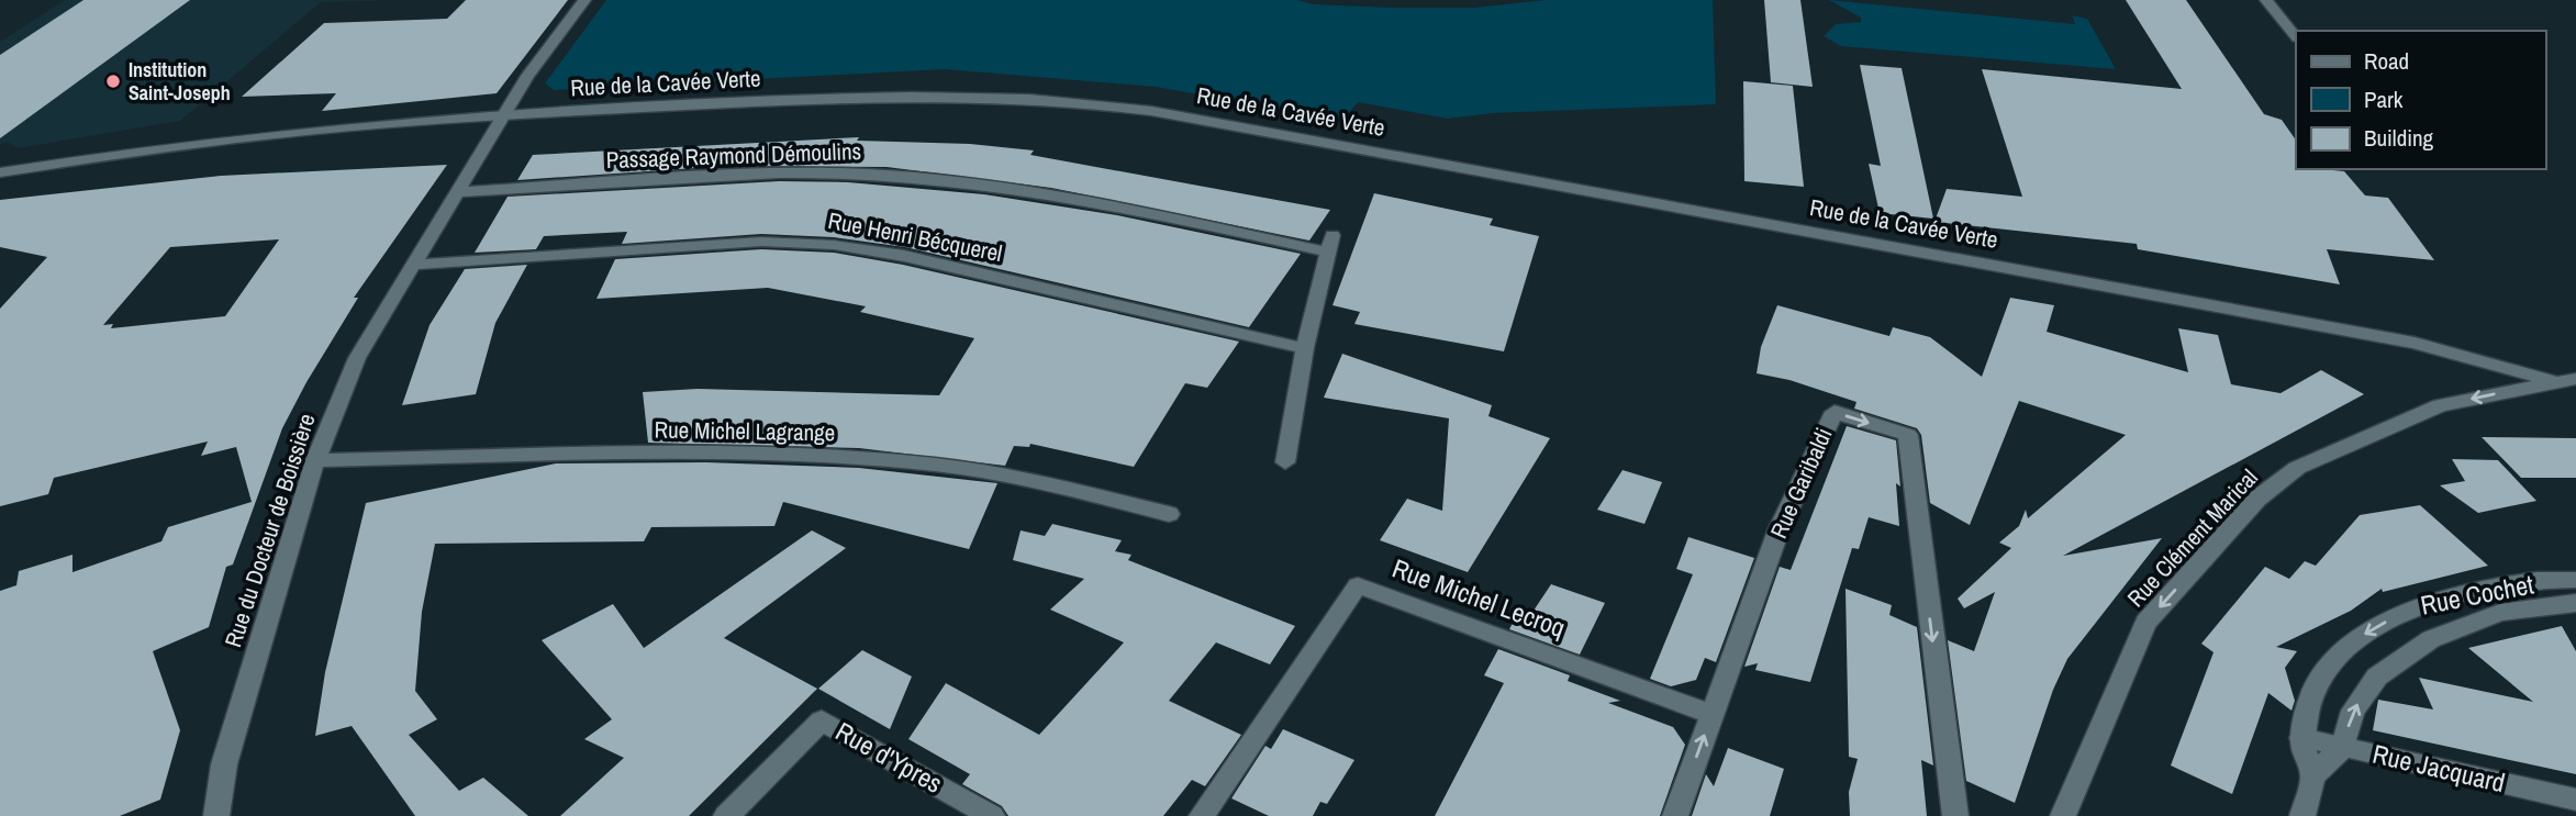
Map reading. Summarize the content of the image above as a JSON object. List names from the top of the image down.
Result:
{
  "streets": {
    "street": [
      "Rue de la Cavée Verte",
      "Passage Raymond Démoulins",
      "Rue Henri Bécquerel",
      "Rue Michel Lagrange",
      "Rue Garibaldi",
      "Rue du Docteur de Boissière",
      "Rue Clément Marical",
      "Rue Cochet",
      "Rue Michel Lecroq",
      "Rue d'Ypres",
      "Rue Jacquard"
    ]
  },
  "crossings": [
    ["Rue de la Cavée Verte", "Rue du Docteur de Boissière"],
    ["Rue de la Cavée Verte", "Rue Clément Marical"],
    ["Passage Raymond Démoulins", "Rue Henri Bécquerel"],
    ["Passage Raymond Démoulins", "Rue du Docteur de Boissière"],
    ["Rue Henri Bécquerel", "Rue du Docteur de Boissière"],
    ["Rue Michel Lagrange", "Rue du Docteur de Boissière"],
    ["Rue Garibaldi", "Rue Michel Lecroq"],
    ["Rue Cochet", "Rue Jacquard"]
  ],
  "one_way": ["Rue Clément Marical"],
  "places": ["Institution Saint-Joseph"],
  "legend": ["Road", "Park", "Building"]
}
